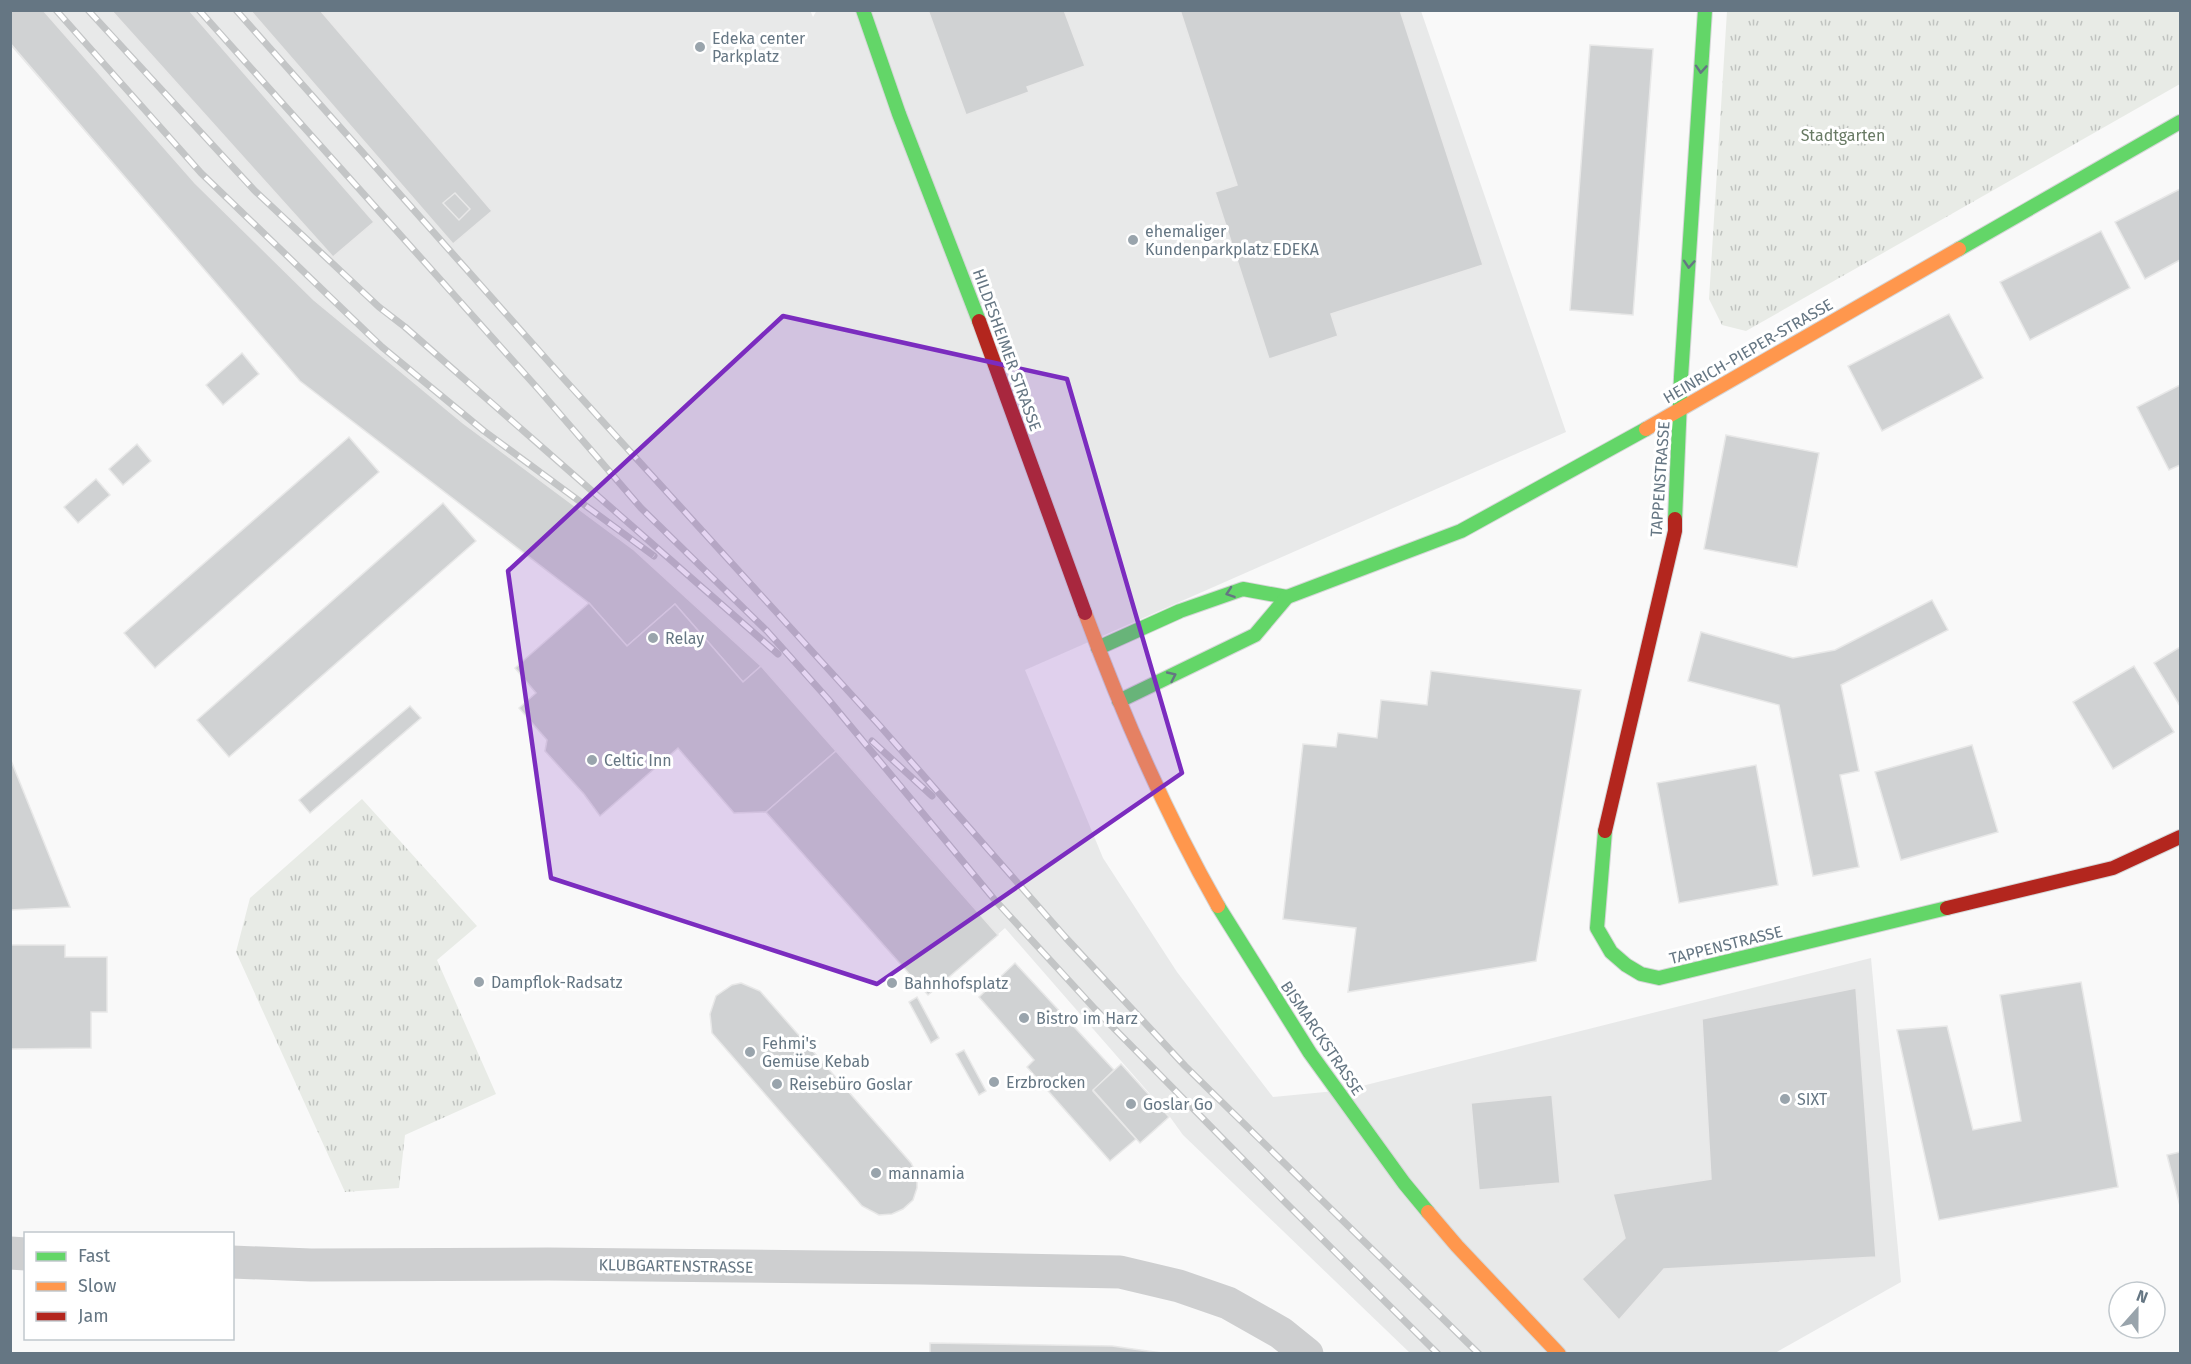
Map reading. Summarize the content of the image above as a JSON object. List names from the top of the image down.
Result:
{
  "streets": {
    "street": [
      "HILDESHEIMER STRASSE",
      "HEINRICH-PIEPER-STRASSE",
      "TAPPENSTRASSE",
      "BISMARCKSTRASSE",
      "KLUBGARTENSTRASSE"
    ]
  },
  "crossings": [
    ["HILDESHEIMER STRASSE", "HEINRICH-PIEPER-STRASSE"],
    ["HILDESHEIMER STRASSE", "BISMARCKSTRASSE"],
    ["HEINRICH-PIEPER-STRASSE", "TAPPENSTRASSE"],
    ["HEINRICH-PIEPER-STRASSE", "BISMARCKSTRASSE"]
  ],
  "parks": ["Stadtgarten"],
  "places": [
    "Edeka center Parkplatz",
    "ehemaliger Kundenparkplatz EDEKA",
    "Relay",
    "Celtic Inn",
    "Dampflok-Radsatz",
    "Bahnhofsplatz",
    "Bistro im Harz",
    "Fehmi's Gemüse Kebab",
    "Erzbrocken",
    "Reisebüro Goslar",
    "SIXT",
    "Goslar Go",
    "mannamia"
  ],
  "legend": ["Fast", "Slow", "Jam"],
  "north": "top"
}
